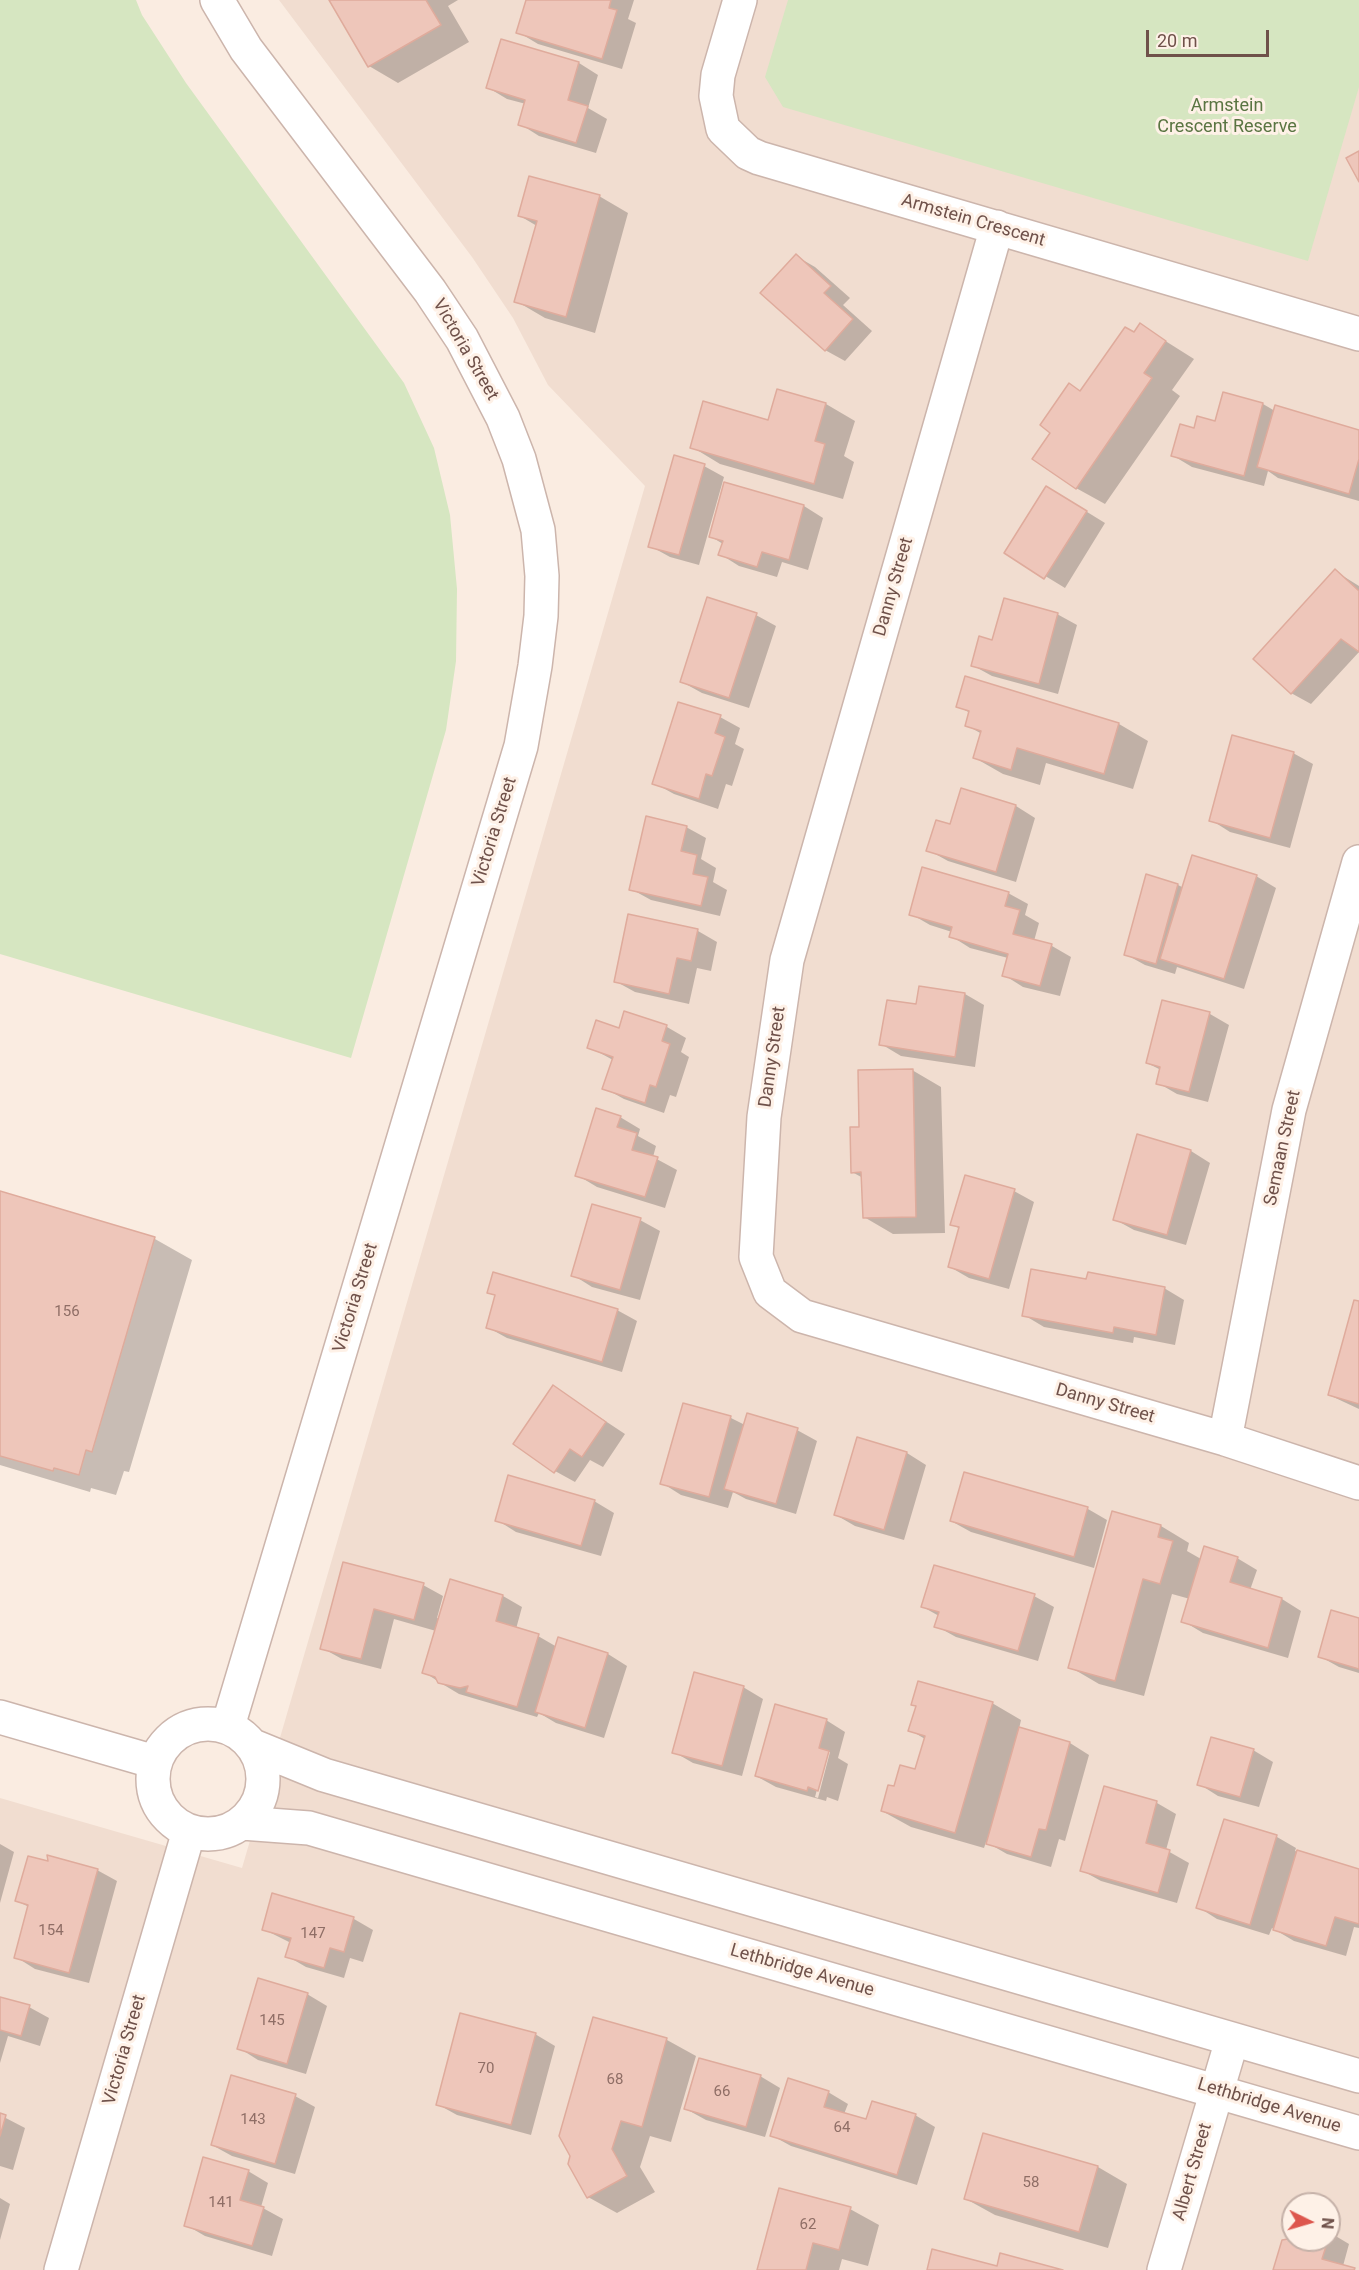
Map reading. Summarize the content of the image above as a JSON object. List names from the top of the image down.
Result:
{
  "streets": {
    "street": [
      "Armstein Crescent",
      "Victoria Street",
      "Danny Street",
      "Semaan Street",
      "Lethbridge Avenue",
      "Albert Street"
    ]
  },
  "crossings": [
    ["Armstein Crescent", "Danny Street"],
    ["Victoria Street", "Lethbridge Avenue"],
    ["Danny Street", "Semaan Street"],
    ["Lethbridge Avenue", "Albert Street"]
  ],
  "parks": ["Armstein Crescent Reserve"],
  "house_numbers": [
    "156",
    "154",
    "147",
    "145",
    "70",
    "68",
    "66",
    "143",
    "64",
    "58",
    "141",
    "62"
  ],
  "scale_bar": "20 m",
  "north": "right"
}
